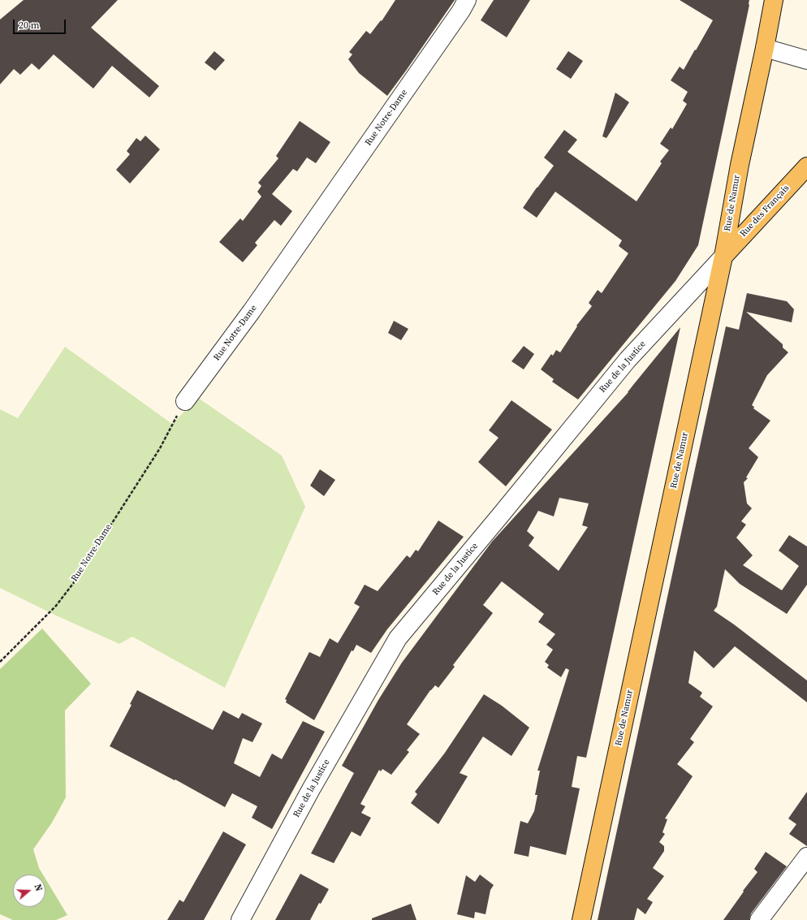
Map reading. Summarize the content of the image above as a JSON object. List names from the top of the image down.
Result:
{
  "streets": {
    "main road": ["Rue de Namur", "Rue des Français"],
    "street": ["Rue Notre-Dame", "Rue de la Justice"]
  },
  "crossings": [
    ["Rue de Namur", "Rue des Français"],
    ["Rue de Namur", "Rue de la Justice"],
    ["Rue des Français", "Rue de la Justice"]
  ],
  "scale_bar": "20 m",
  "north": "right"
}
